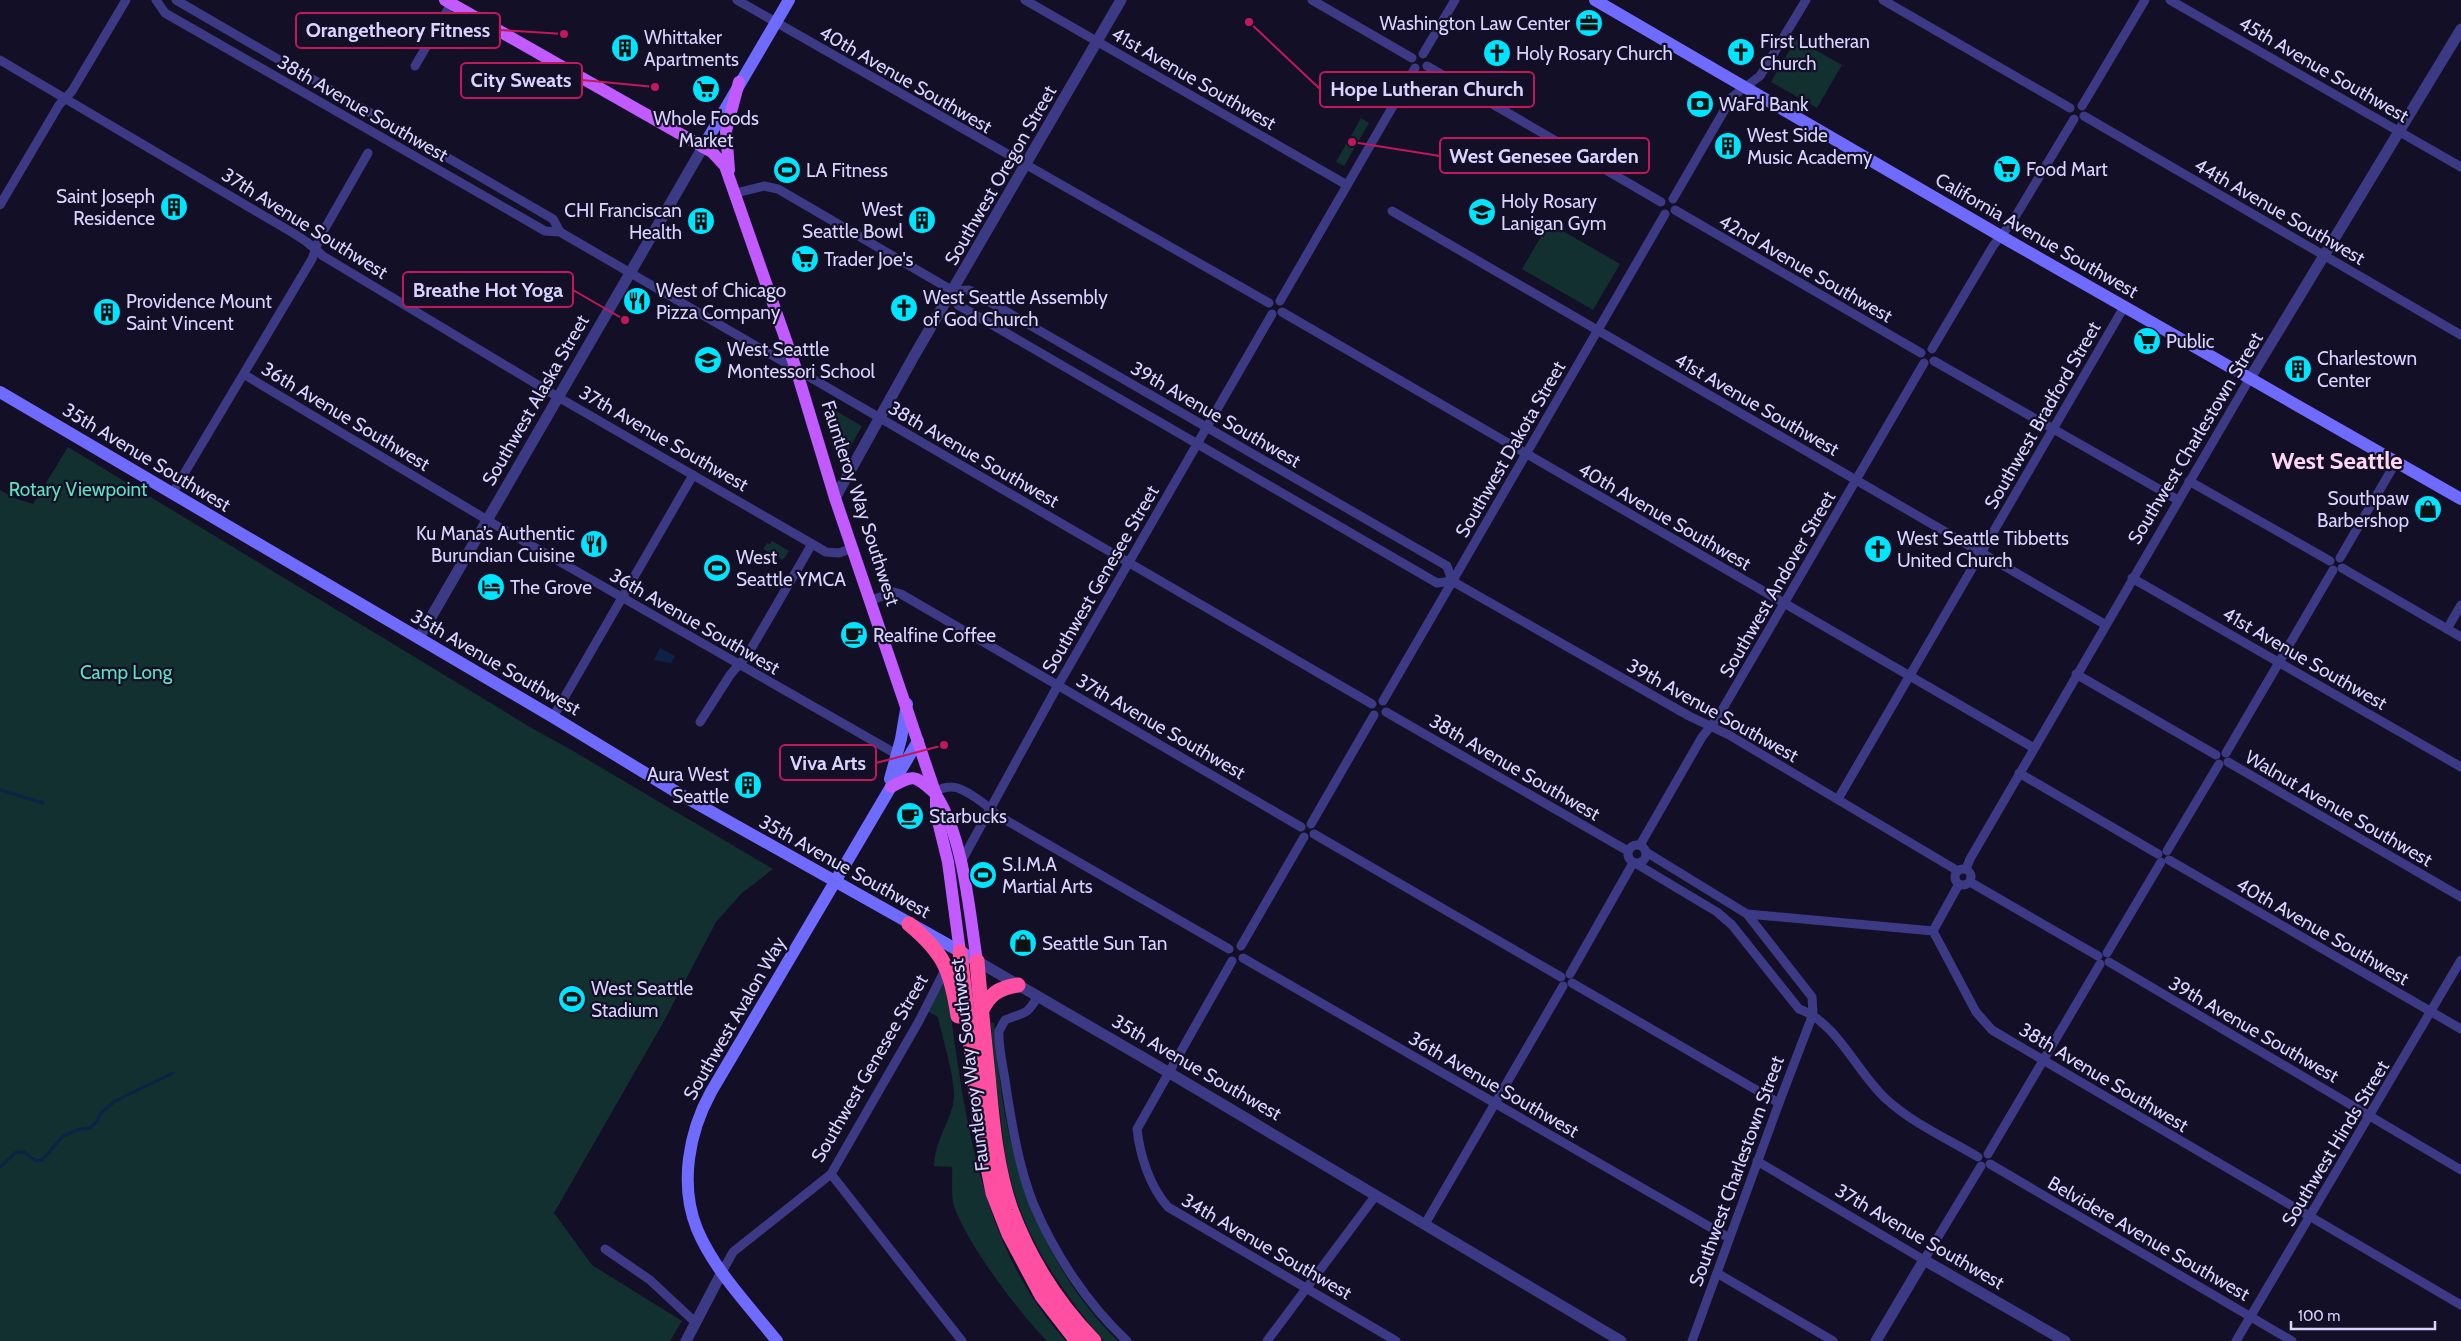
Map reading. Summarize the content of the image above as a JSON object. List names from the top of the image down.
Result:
{
  "streets": {
    "highway": ["Fauntleroy Way Southwest"],
    "main road": [
      "California Avenue Southwest",
      "Southwest Alaska Street",
      "35th Avenue Southwest",
      "Southwest Avalon Way"
    ],
    "street": [
      "45th Avenue Southwest",
      "41st Avenue Southwest",
      "40th Avenue Southwest",
      "38th Avenue Southwest",
      "Southwest Oregon Street",
      "44th Avenue Southwest",
      "37th Avenue Southwest",
      "42nd Avenue Southwest",
      "39th Avenue Southwest",
      "Southwest Bradford Street",
      "36th Avenue Southwest",
      "Southwest Charlestown Street",
      "Southwest Dakota Street",
      "Southwest Genesee Street",
      "Southwest Andover Street",
      "Walnut Avenue Southwest",
      "Southwest Hinds Street",
      "Belvidere Avenue Southwest",
      "34th Avenue Southwest"
    ]
  },
  "crossings": [
    ["45th Avenue Southwest", "Southwest Charlestown Street"],
    ["41st Avenue Southwest", "Southwest Oregon Street"],
    ["41st Avenue Southwest", "Southwest Bradford Street"],
    ["41st Avenue Southwest", "Southwest Charlestown Street"],
    ["41st Avenue Southwest", "Southwest Dakota Street"],
    ["41st Avenue Southwest", "Southwest Andover Street"],
    ["40th Avenue Southwest", "Southwest Oregon Street"],
    ["40th Avenue Southwest", "Southwest Alaska Street"],
    ["40th Avenue Southwest", "Southwest Bradford Street"],
    ["40th Avenue Southwest", "Southwest Charlestown Street"],
    ["40th Avenue Southwest", "Southwest Dakota Street"],
    ["40th Avenue Southwest", "Southwest Genesee Street"],
    ["40th Avenue Southwest", "Southwest Andover Street"],
    ["40th Avenue Southwest", "Southwest Hinds Street"],
    ["38th Avenue Southwest", "Southwest Oregon Street"],
    ["38th Avenue Southwest", "Southwest Alaska Street"],
    ["38th Avenue Southwest", "Southwest Dakota Street"],
    ["38th Avenue Southwest", "Fauntleroy Way Southwest"],
    ["38th Avenue Southwest", "Southwest Genesee Street"],
    ["38th Avenue Southwest", "Southwest Andover Street"],
    ["38th Avenue Southwest", "Southwest Hinds Street"],
    ["38th Avenue Southwest", "Belvidere Avenue Southwest"],
    ["Southwest Oregon Street", "39th Avenue Southwest"],
    ["Southwest Oregon Street", "Fauntleroy Way Southwest"],
    ["44th Avenue Southwest", "Southwest Charlestown Street"],
    ["37th Avenue Southwest", "Southwest Alaska Street"],
    ["37th Avenue Southwest", "Southwest Charlestown Street"],
    ["37th Avenue Southwest", "Fauntleroy Way Southwest"],
    ["37th Avenue Southwest", "Southwest Genesee Street"],
    ["California Avenue Southwest", "Southwest Bradford Street"],
    ["California Avenue Southwest", "Southwest Charlestown Street"],
    ["42nd Avenue Southwest", "Southwest Dakota Street"],
    ["42nd Avenue Southwest", "Southwest Andover Street"],
    ["Southwest Alaska Street", "36th Avenue Southwest"],
    ["Southwest Alaska Street", "35th Avenue Southwest"],
    ["Southwest Alaska Street", "Fauntleroy Way Southwest"],
    ["39th Avenue Southwest", "Southwest Bradford Street"],
    ["39th Avenue Southwest", "Southwest Charlestown Street"],
    ["39th Avenue Southwest", "Southwest Dakota Street"],
    ["39th Avenue Southwest", "Fauntleroy Way Southwest"],
    ["39th Avenue Southwest", "Southwest Genesee Street"],
    ["39th Avenue Southwest", "Southwest Andover Street"],
    ["39th Avenue Southwest", "Southwest Hinds Street"],
    ["36th Avenue Southwest", "Southwest Charlestown Street"],
    ["36th Avenue Southwest", "Southwest Avalon Way"],
    ["Southwest Charlestown Street", "Walnut Avenue Southwest"],
    ["Southwest Charlestown Street", "Belvidere Avenue Southwest"],
    ["35th Avenue Southwest", "Fauntleroy Way Southwest"],
    ["35th Avenue Southwest", "Southwest Avalon Way"],
    ["35th Avenue Southwest", "34th Avenue Southwest"],
    ["Fauntleroy Way Southwest", "Southwest Genesee Street"],
    ["Fauntleroy Way Southwest", "Southwest Avalon Way"],
    ["Southwest Genesee Street", "Southwest Avalon Way"],
    ["Southwest Andover Street", "Belvidere Avenue Southwest"],
    ["Southwest Hinds Street", "Belvidere Avenue Southwest"]
  ],
  "districts": ["West Seattle"],
  "parks": ["Rotary Viewpoint", "Camp Long"],
  "places": {
    "other": [
      "Hope Lutheran Church",
      "Orangetheory Fitness",
      "City Sweats",
      "West Genesee Garden",
      "Breathe Hot Yoga",
      "Viva Arts"
    ],
    "office": ["Washington Law Center"],
    "building": [
      "Whittaker Apartments",
      "West Side Music Academy",
      "Saint Joseph Residence",
      "West Seattle Bowl",
      "CHI Franciscan Health",
      "Providence Mount Saint Vincent",
      "Charlestown Center",
      "Aura West Seattle"
    ],
    "church": [
      "First Lutheran Church",
      "Holy Rosary Church",
      "West Seattle Assembly of God Church",
      "West Seattle Tibbetts United Church"
    ],
    "supermarket": [
      "Whole Foods Market",
      "Food Mart",
      "Trader Joe's",
      "Public"
    ],
    "bank": ["WaFd Bank"],
    "sports": [
      "LA Fitness",
      "West Seattle YMCA",
      "S.I.M.A Martial Arts",
      "West Seattle Stadium"
    ],
    "school or university": ["Holy Rosary Lanigan Gym", "West Seattle Montessori School"],
    "restaurant": ["West of Chicago Pizza Company", "Ku Mana’s Authentic Burundian Cuisine"],
    "shop": ["Southpaw Barbershop", "Seattle Sun Tan"],
    "hotel": ["The Grove"],
    "cafe": ["Realfine Coffee", "Starbucks"]
  },
  "scale_bar": "100 m"
}
